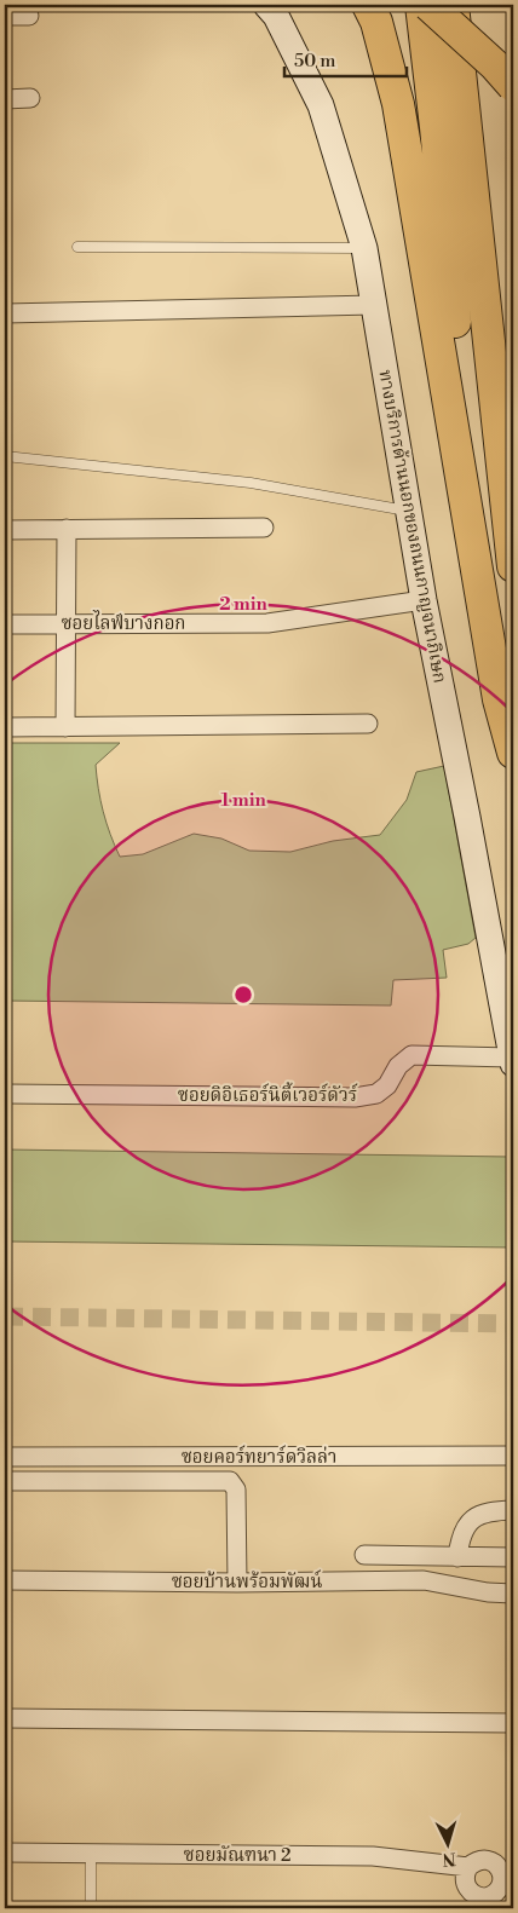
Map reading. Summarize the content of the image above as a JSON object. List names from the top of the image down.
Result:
{
  "streets": {
    "main road": ["ทางบริการด้านนอกของถนนกาญจนาภิเษก"],
    "street": [
      "ซอยไลฟ์บางกอก",
      "ซอยดิอิเธอร์นิตี้เวอร์ดัวร์",
      "ซอยคอร์ทยาร์ดวิลล่า",
      "ซอยบ้านพร้อมพัฒน์",
      "ซอยมัณฑนา 2"
    ]
  },
  "crossings": [
    ["ทางบริการด้านนอกของถนนกาญจนาภิเษก", "ซอยไลฟ์บางกอก"],
    ["ทางบริการด้านนอกของถนนกาญจนาภิเษก", "ซอยดิอิเธอร์นิตี้เวอร์ดัวร์"]
  ],
  "scale_bar": "50 m",
  "north": "bottom",
  "rings": ["2 min", "1 min"]
}
